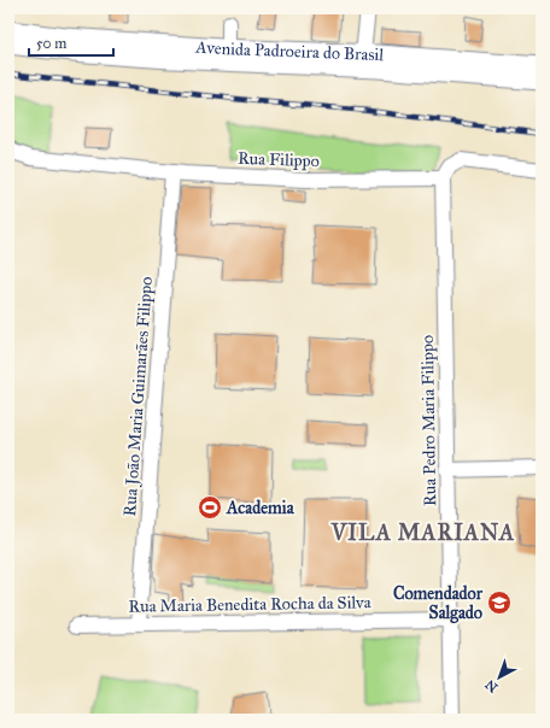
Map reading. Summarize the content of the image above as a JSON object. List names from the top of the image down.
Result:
{
  "streets": {
    "main road": ["Avenida Padroeira do Brasil"],
    "street": [
      "Rua Filippo",
      "Rua João Maria Guimarães Filippo",
      "Rua Pedro Maria Filippo",
      "Rua Maria Benedita Rocha da Silva"
    ]
  },
  "crossings": [
    ["Rua Filippo", "Rua João Maria Guimarães Filippo"],
    ["Rua Filippo", "Rua Pedro Maria Filippo"],
    ["Rua João Maria Guimarães Filippo", "Rua Maria Benedita Rocha da Silva"],
    ["Rua Pedro Maria Filippo", "Rua Maria Benedita Rocha da Silva"]
  ],
  "districts": ["VILA MARIANA"],
  "places": {
    "sports": ["Academia"],
    "school or university": ["Comendador Salgado"]
  },
  "scale_bar": "50 m",
  "north": "bottom left"
}
